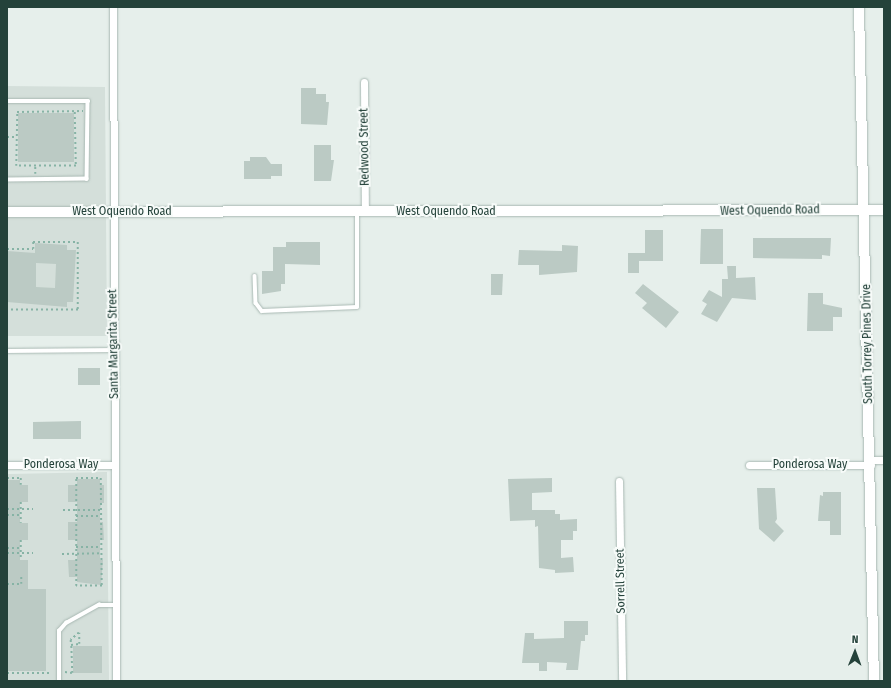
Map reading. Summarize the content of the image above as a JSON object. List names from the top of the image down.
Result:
{
  "streets": {
    "street": [
      "Redwood Street",
      "West Oquendo Road",
      "Santa Margarita Street",
      "South Torrey Pines Drive",
      "Ponderosa Way",
      "Sorrell Street"
    ]
  },
  "crossings": [
    ["Redwood Street", "West Oquendo Road"],
    ["West Oquendo Road", "Santa Margarita Street"],
    ["West Oquendo Road", "South Torrey Pines Drive"],
    ["Santa Margarita Street", "Ponderosa Way"],
    ["South Torrey Pines Drive", "Ponderosa Way"]
  ],
  "north": "top"
}
